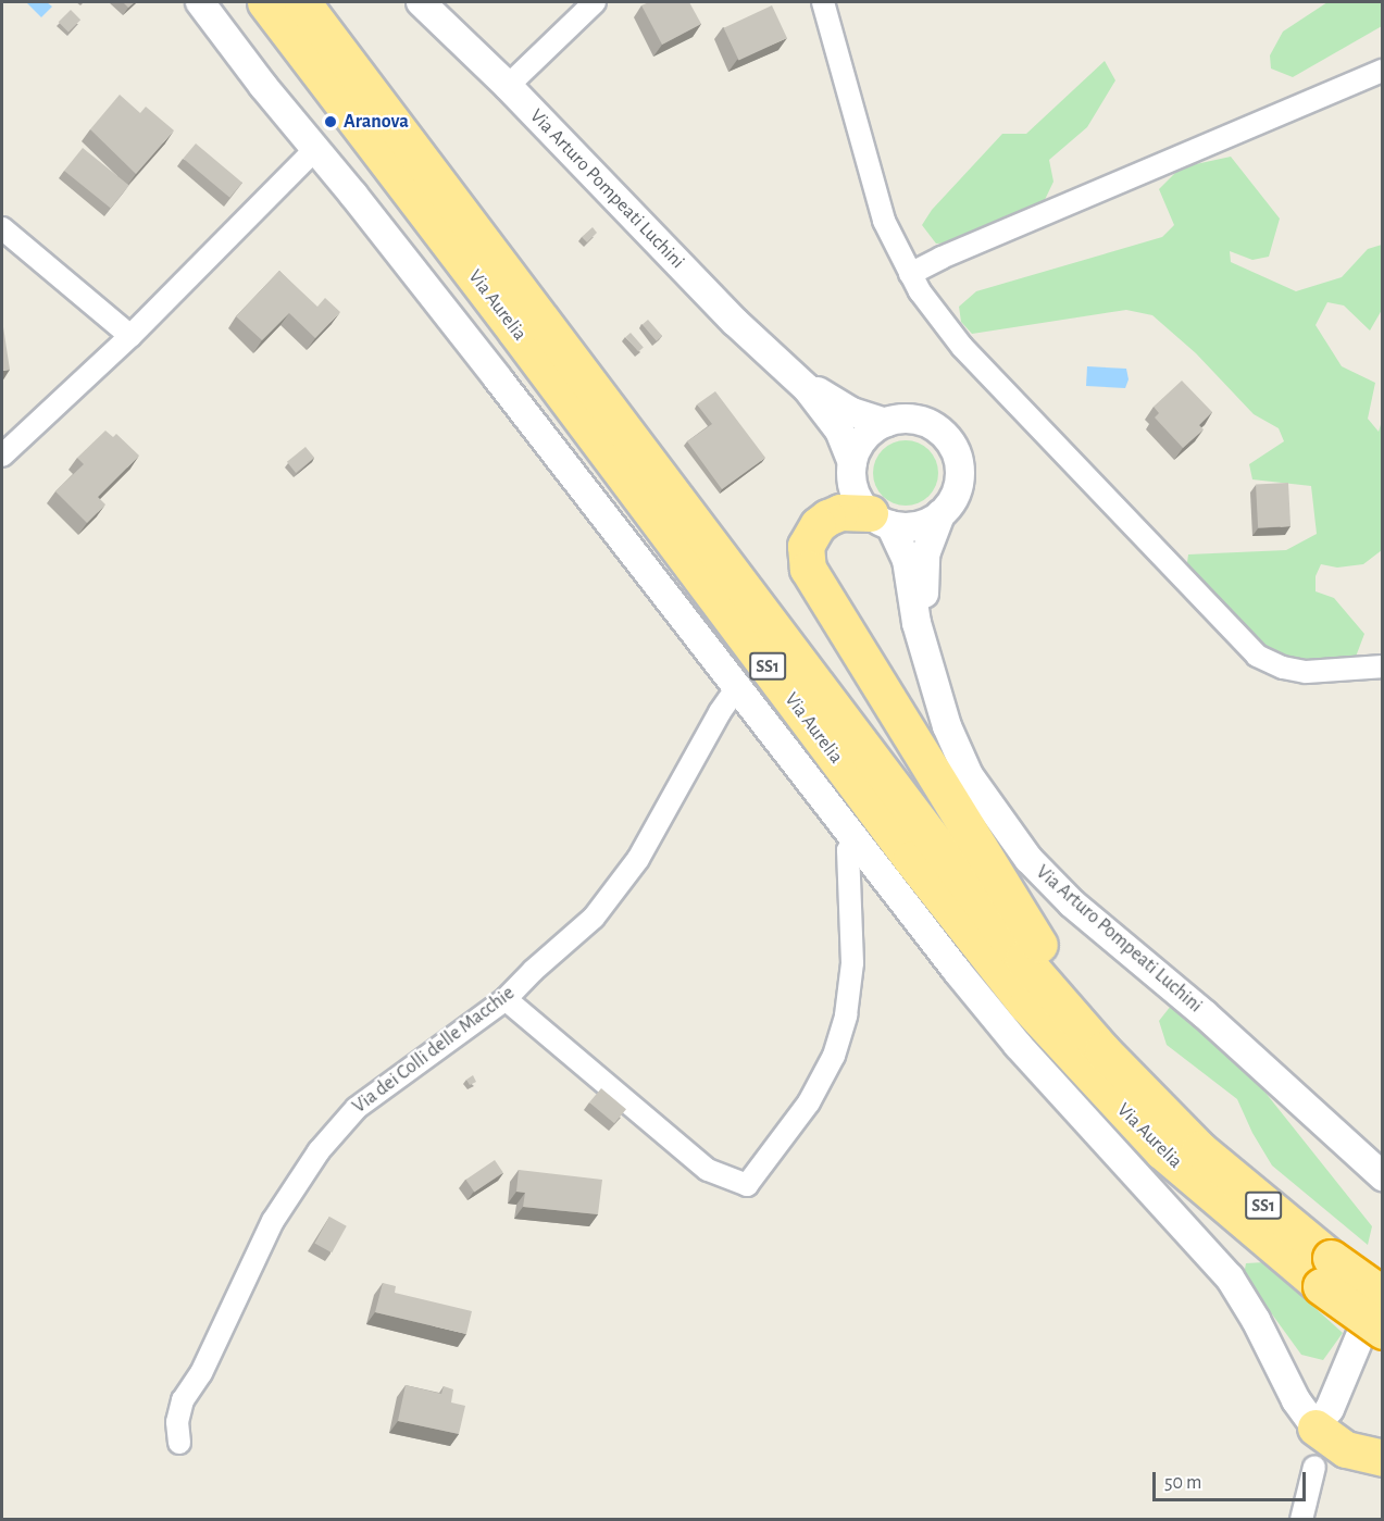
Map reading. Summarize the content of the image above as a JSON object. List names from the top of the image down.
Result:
{
  "streets": {
    "highway": ["Via Aurelia", "SS1"],
    "street": ["Via Arturo Pompeati Luchini", "Via dei Colli delle Macchie"]
  },
  "places": ["Aranova"],
  "scale_bar": "50 m"
}
